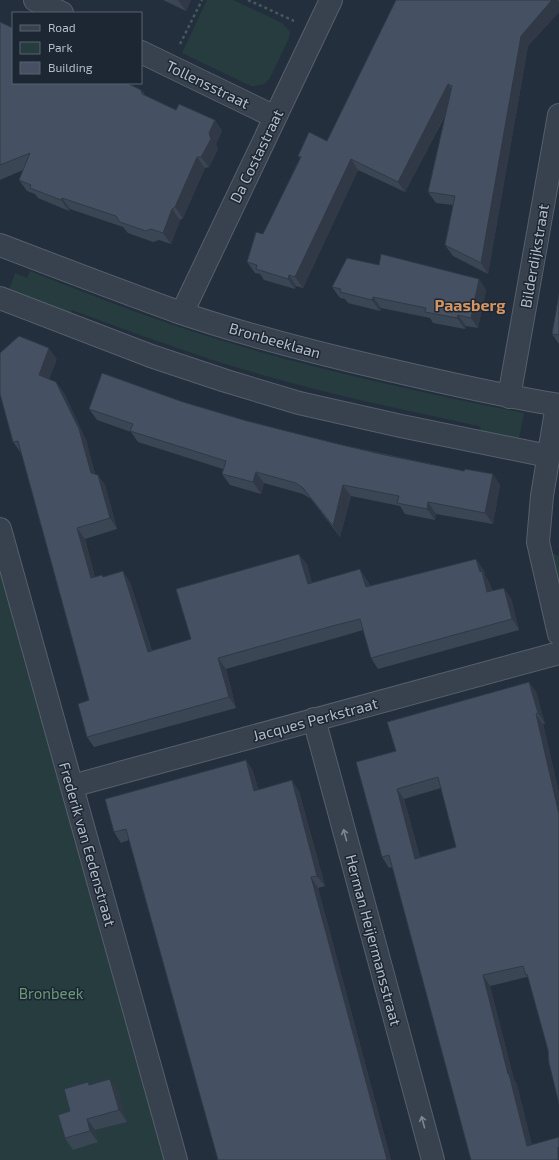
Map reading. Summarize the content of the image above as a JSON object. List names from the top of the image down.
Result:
{
  "streets": {
    "street": [
      "Tollensstraat",
      "Da Costastraat",
      "Bilderdijkstraat",
      "Bronbeeklaan",
      "Jacques Perkstraat",
      "Frederik van Eedenstraat",
      "Herman Heijermansstraat"
    ]
  },
  "crossings": [
    ["Tollensstraat", "Da Costastraat"],
    ["Da Costastraat", "Bronbeeklaan"],
    ["Bilderdijkstraat", "Bronbeeklaan"],
    ["Jacques Perkstraat", "Frederik van Eedenstraat"],
    ["Jacques Perkstraat", "Herman Heijermansstraat"]
  ],
  "one_way": ["Herman Heijermansstraat"],
  "districts": ["Paasberg"],
  "parks": ["Bronbeek"],
  "legend": ["Road", "Park", "Building"]
}
